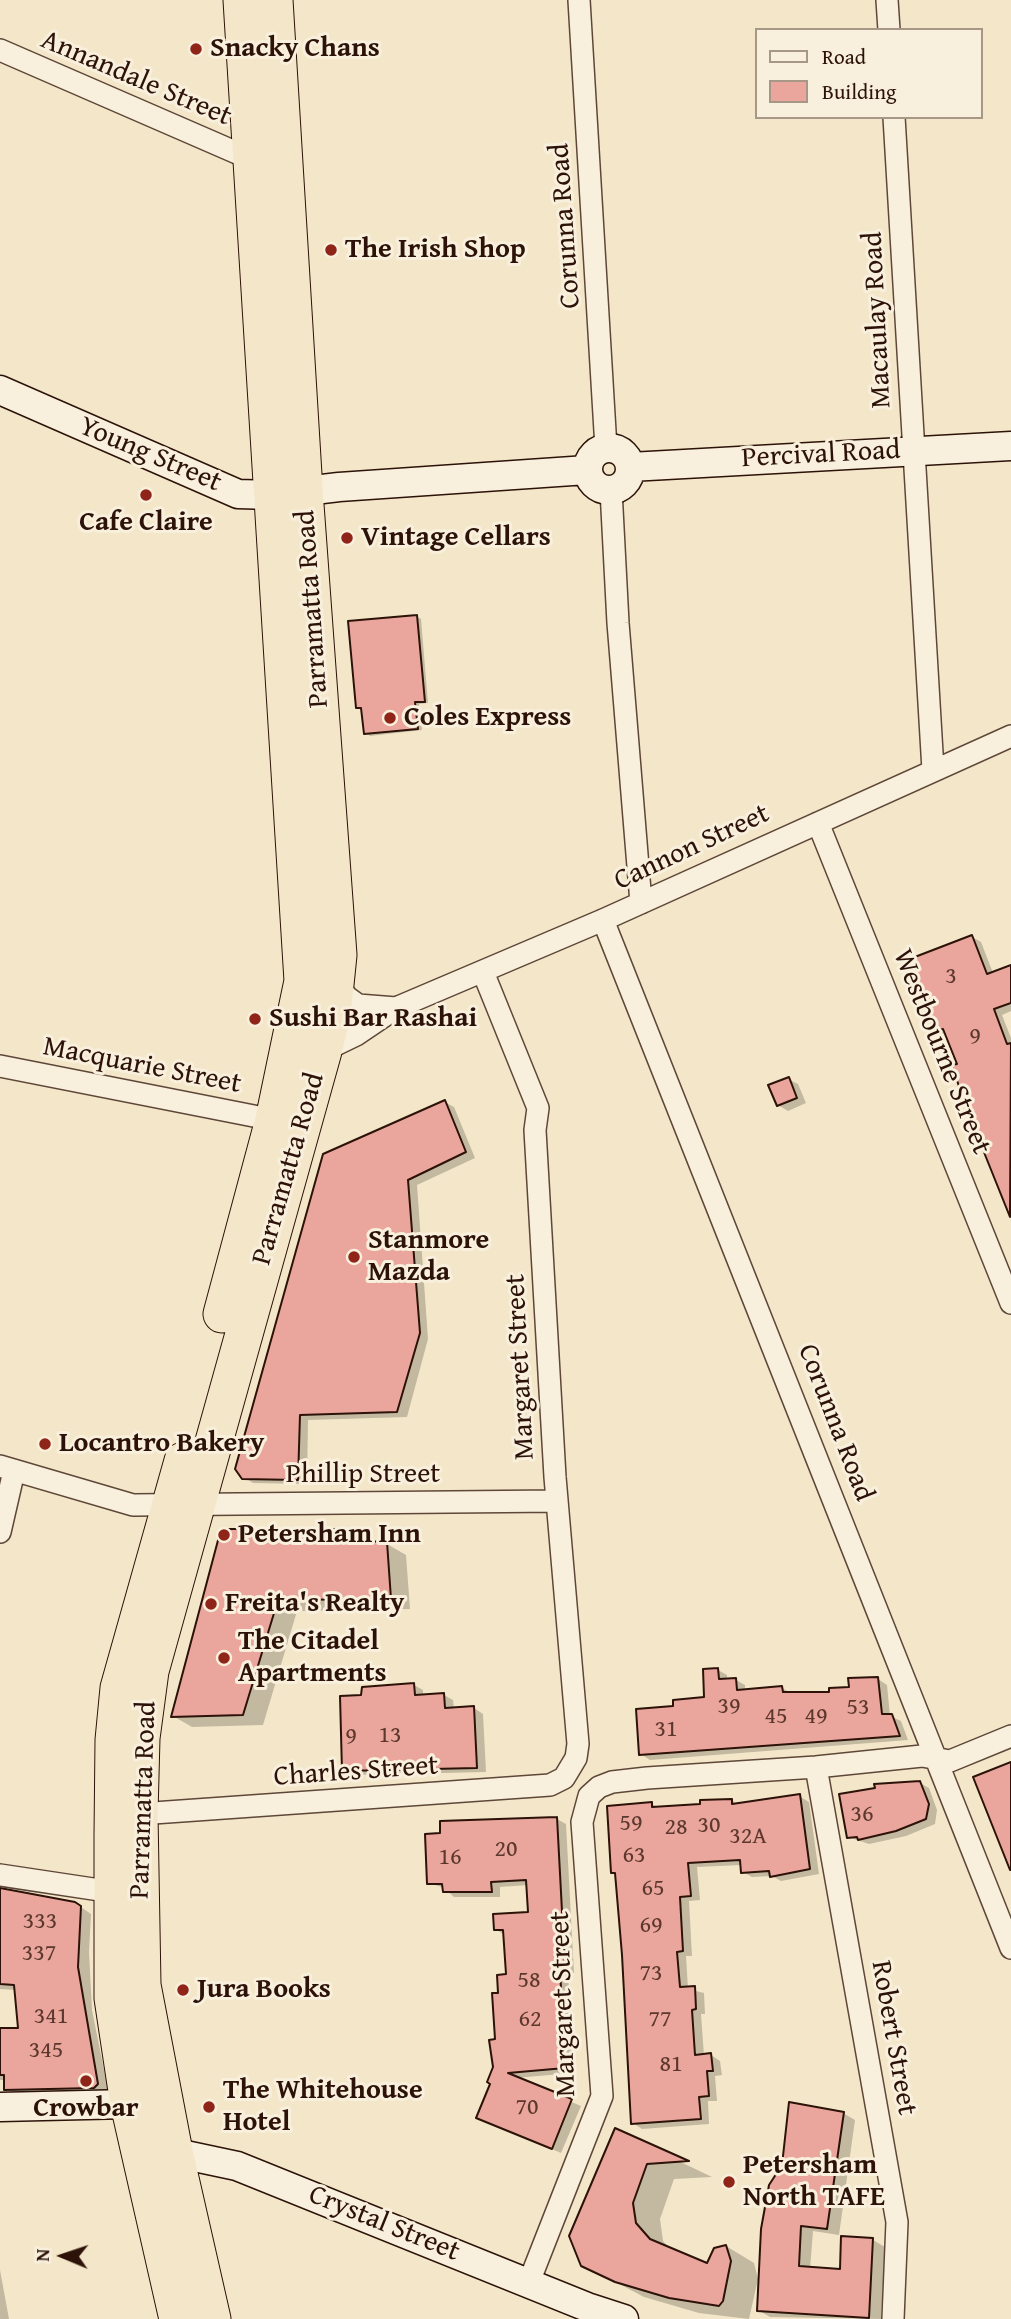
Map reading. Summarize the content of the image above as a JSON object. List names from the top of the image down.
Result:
{
  "streets": {
    "highway": ["Parramatta Road"],
    "street": [
      "Annandale Street",
      "Corunna Road",
      "Macaulay Road",
      "Young Street",
      "Percival Road",
      "Cannon Street",
      "Westbourne Street",
      "Macquarie Street",
      "Margaret Street",
      "Phillip Street",
      "Charles Street",
      "Robert Street",
      "Crystal Street"
    ]
  },
  "crossings": [
    ["Annandale Street", "Parramatta Road"],
    ["Corunna Road", "Percival Road"],
    ["Corunna Road", "Cannon Street"],
    ["Macaulay Road", "Percival Road"],
    ["Macaulay Road", "Cannon Street"],
    ["Young Street", "Parramatta Road"],
    ["Parramatta Road", "Cannon Street"],
    ["Parramatta Road", "Macquarie Street"],
    ["Parramatta Road", "Phillip Street"],
    ["Parramatta Road", "Charles Street"],
    ["Parramatta Road", "Crystal Street"],
    ["Cannon Street", "Westbourne Street"],
    ["Cannon Street", "Margaret Street"],
    ["Margaret Street", "Phillip Street"],
    ["Margaret Street", "Charles Street"],
    ["Margaret Street", "Robert Street"],
    ["Margaret Street", "Crystal Street"]
  ],
  "places": [
    "Snacky Chans",
    "The Irish Shop",
    "Cafe Claire",
    "Vintage Cellars",
    "Coles Express",
    "Sushi Bar Rashai",
    "Stanmore Mazda",
    "Locantro Bakery",
    "Petersham Inn",
    "Freita's Realty",
    "The Citadel Apartments",
    "Jura Books",
    "Crowbar",
    "The Whitehouse Hotel",
    "Petersham North TAFE"
  ],
  "house_numbers": [
    "3",
    "9",
    "39",
    "53",
    "45",
    "49",
    "31",
    "13",
    "9",
    "36",
    "59",
    "30",
    "28",
    "32A",
    "20",
    "63",
    "16",
    "65",
    "333",
    "69",
    "337",
    "73",
    "58",
    "341",
    "62",
    "77",
    "345",
    "81",
    "70"
  ],
  "legend": ["Road", "Building"],
  "north": "left"
}
